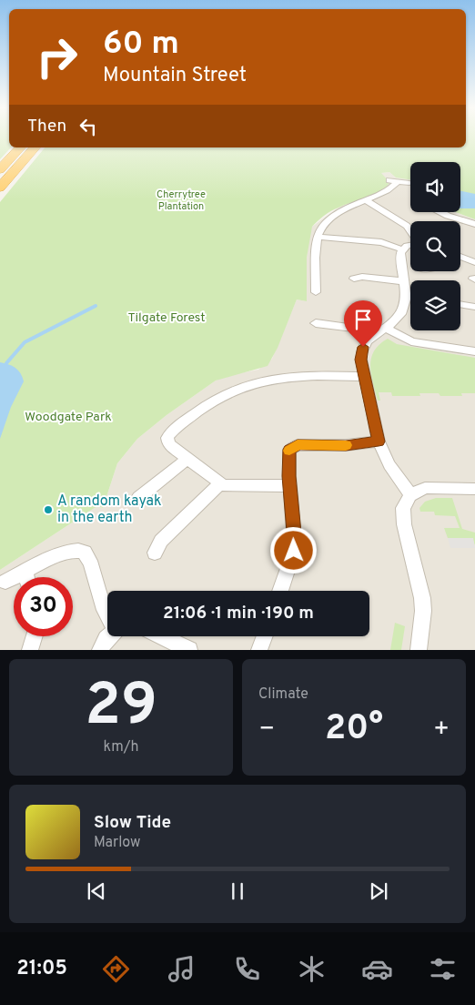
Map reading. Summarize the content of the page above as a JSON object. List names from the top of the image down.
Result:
{
  "parks": ["Cherrytree Plantation", "Tilgate Forest", "Woodgate Park"],
  "places": ["A random kayak in the earth"],
  "page": {
    "turn": ["60 m", "Mountain Street"],
    "then": "Then",
    "limit": "30",
    "trip": "21:06 · 1 min · 190 m",
    "tile": [
      ["29", "km/h"],
      "Climate"
    ],
    "heat": ["−", "20°", "+"],
    "song": ["Slow Tide", "Marlow"],
    "tabs": "21:05"
  }
}
